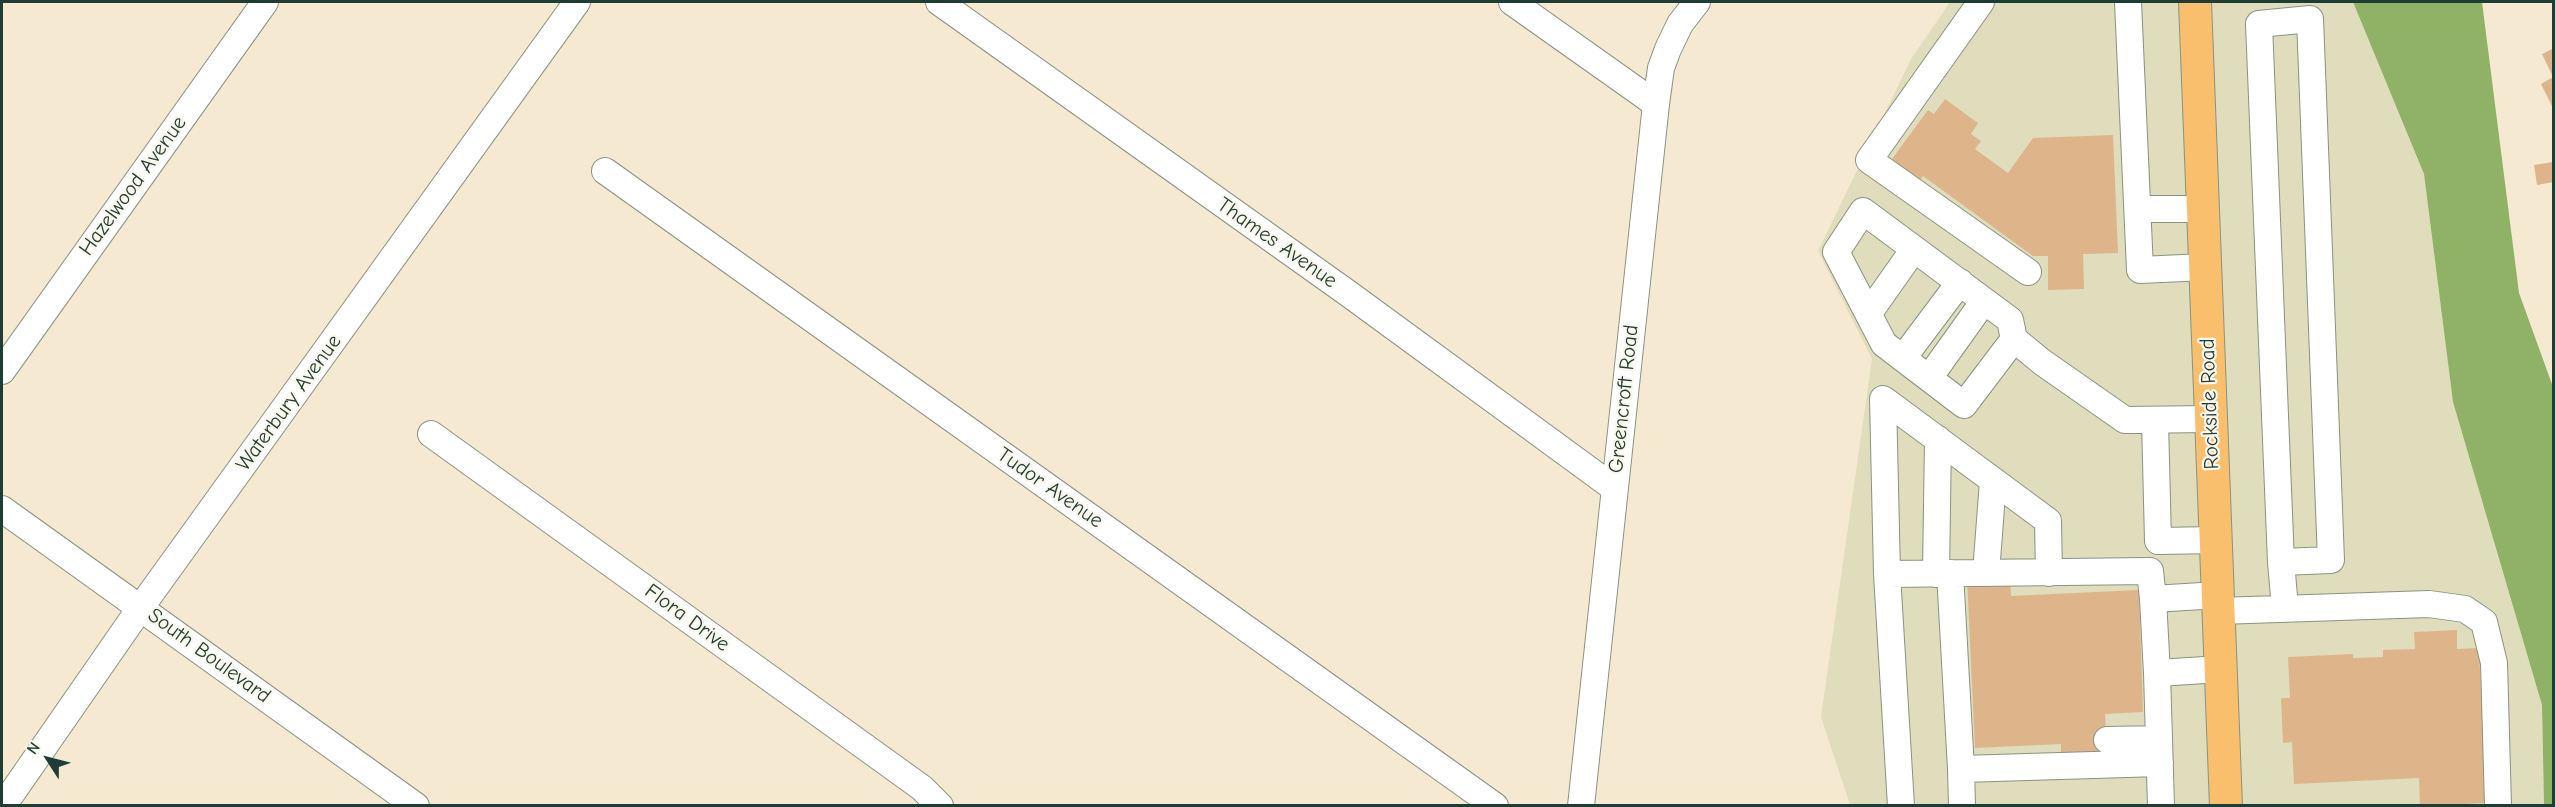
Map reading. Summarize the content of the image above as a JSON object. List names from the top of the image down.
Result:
{
  "streets": {
    "main road": ["Rockside Road"],
    "street": [
      "Hazelwood Avenue",
      "Thames Avenue",
      "Greencroft Road",
      "Waterbury Avenue",
      "Tudor Avenue",
      "Flora Drive",
      "South Boulevard"
    ]
  },
  "crossings": [
    ["Thames Avenue", "Greencroft Road"],
    ["Waterbury Avenue", "South Boulevard"]
  ],
  "north": "top left"
}
